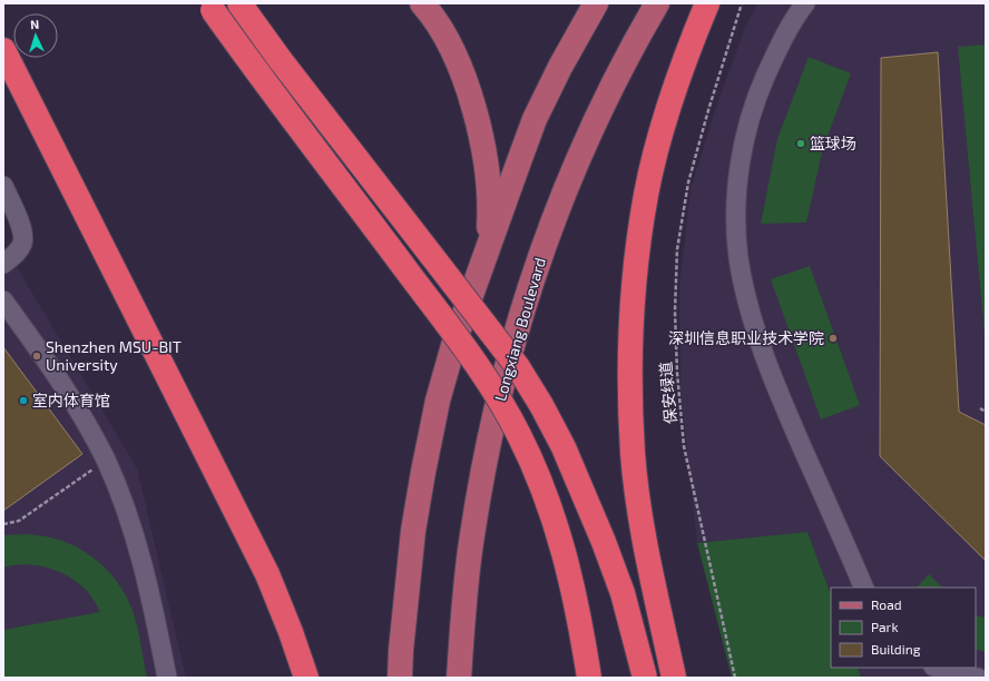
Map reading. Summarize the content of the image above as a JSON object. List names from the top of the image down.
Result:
{
  "streets": {
    "main road": ["Longxiang Boulevard"],
    "path": ["保安绿道"]
  },
  "places": [
    "篮球场",
    "深圳信息职业技术学院",
    "Shenzhen MSU-BIT University",
    "室内体育馆"
  ],
  "legend": ["Road", "Park", "Building"],
  "north": "top"
}
